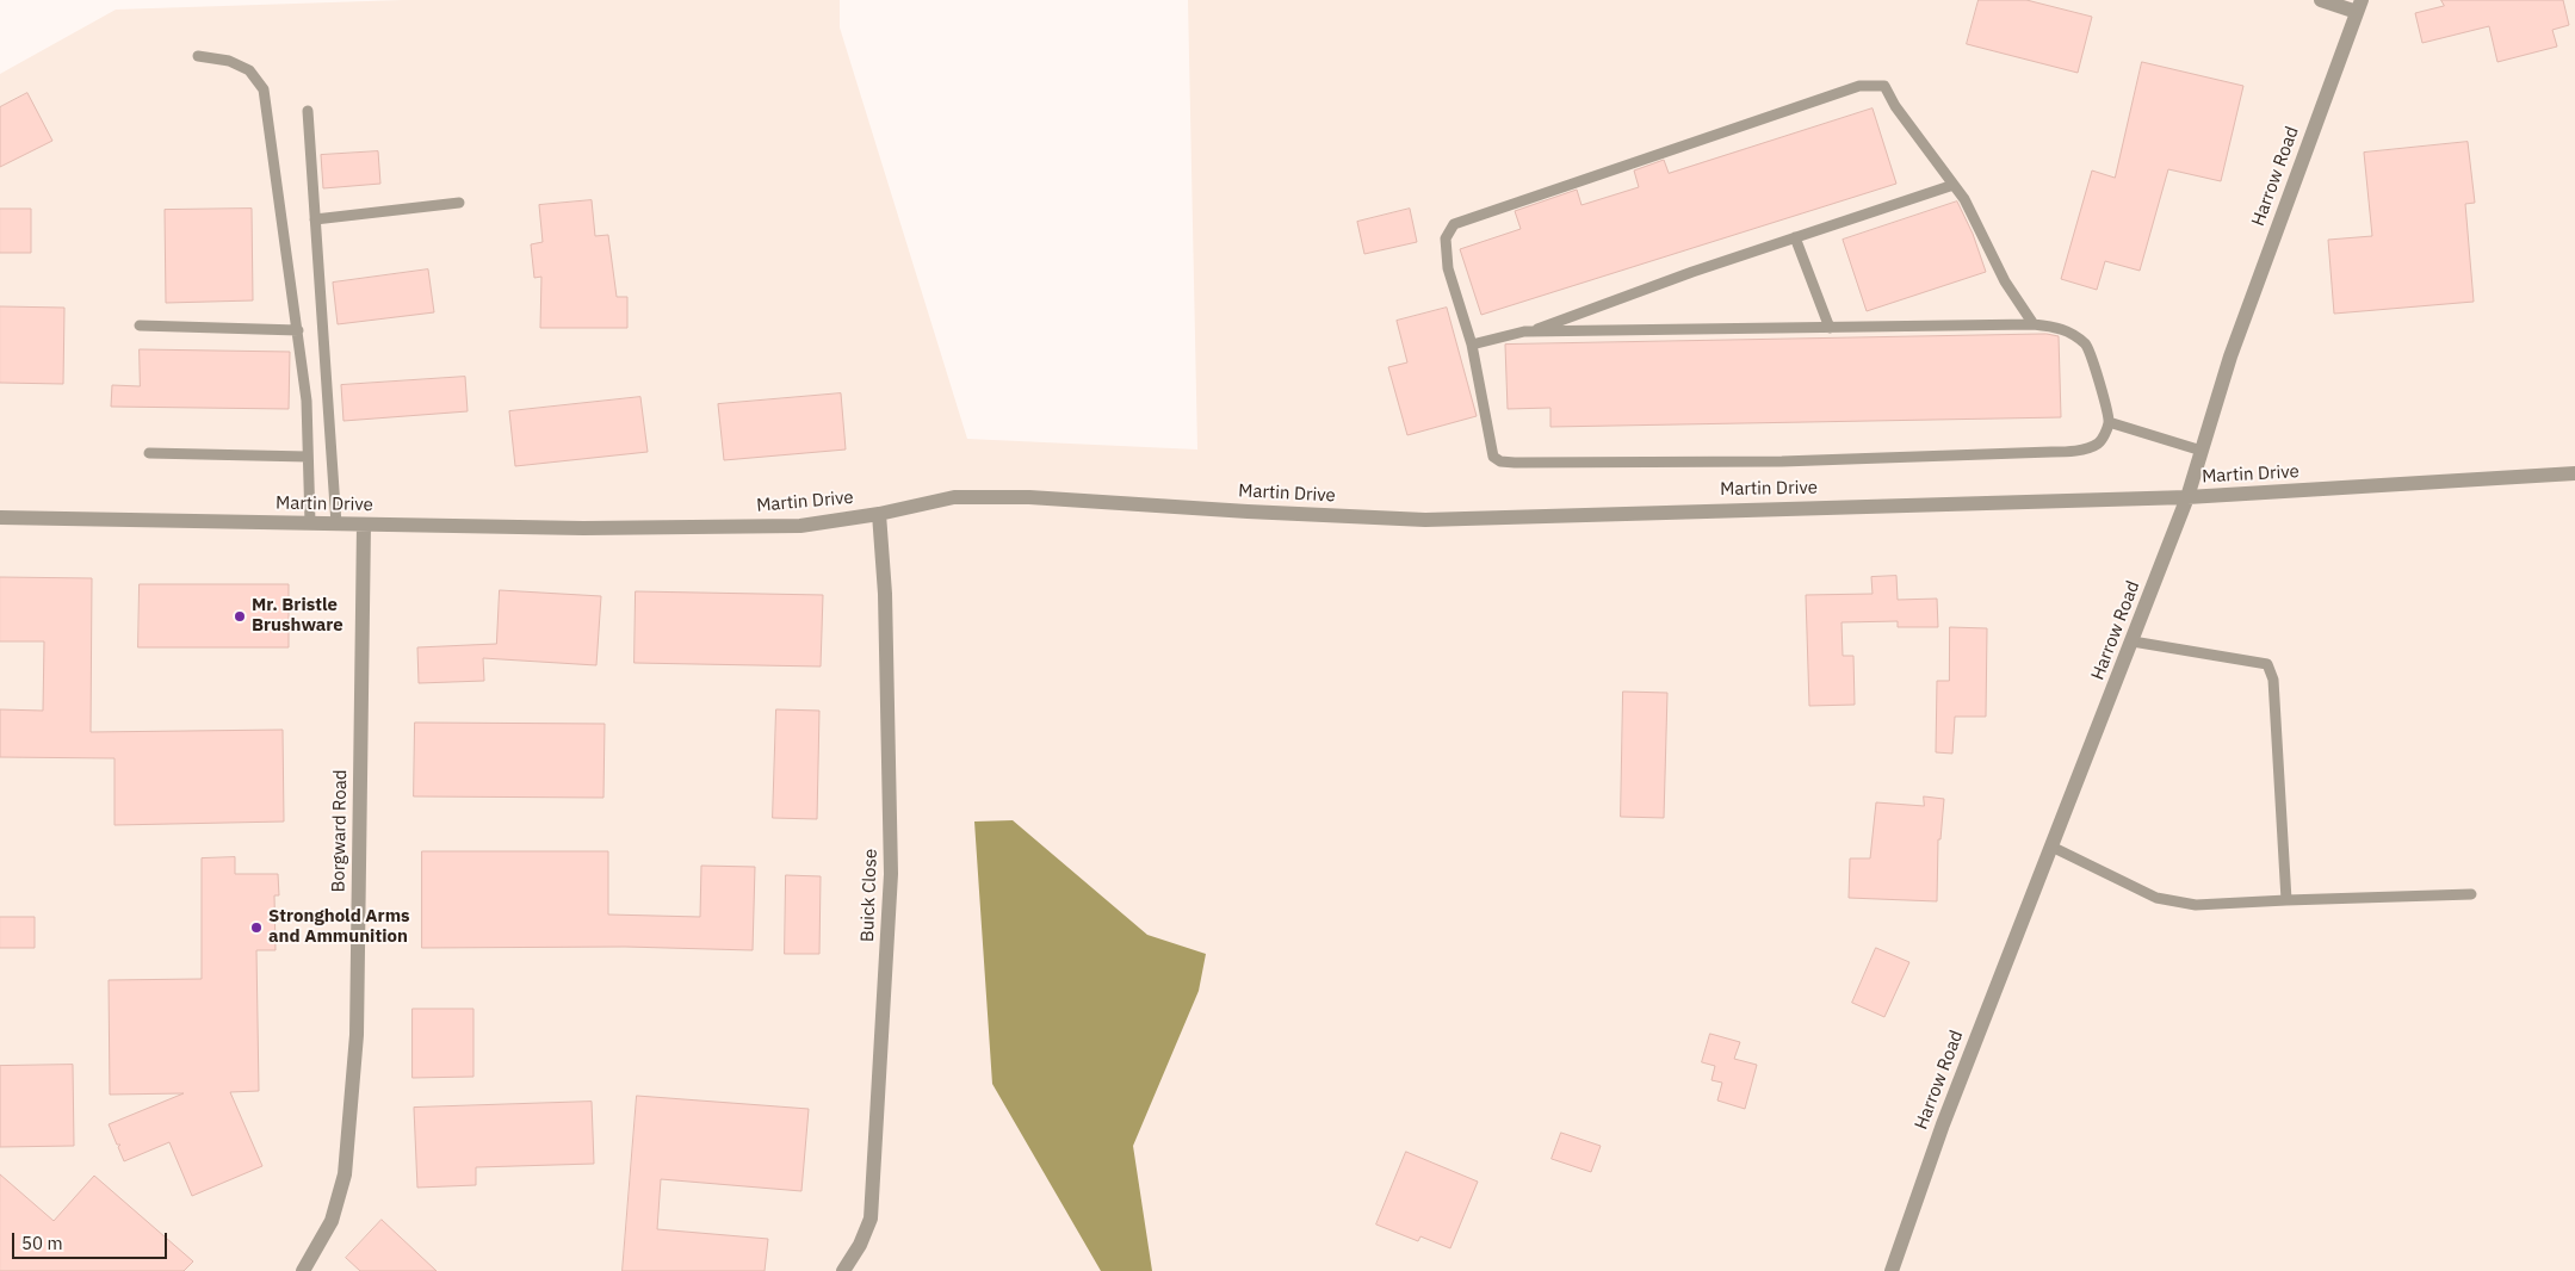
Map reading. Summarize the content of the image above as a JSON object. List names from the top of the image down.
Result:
{
  "streets": {
    "street": [
      "Harrow Road",
      "Martin Drive",
      "Borgward Road",
      "Buick Close"
    ]
  },
  "crossings": [
    ["Harrow Road", "Martin Drive"],
    ["Martin Drive", "Borgward Road"],
    ["Martin Drive", "Buick Close"]
  ],
  "places": ["Mr. Bristle Brushware", "Stronghold Arms and Ammunition"],
  "scale_bar": "50 m"
}
